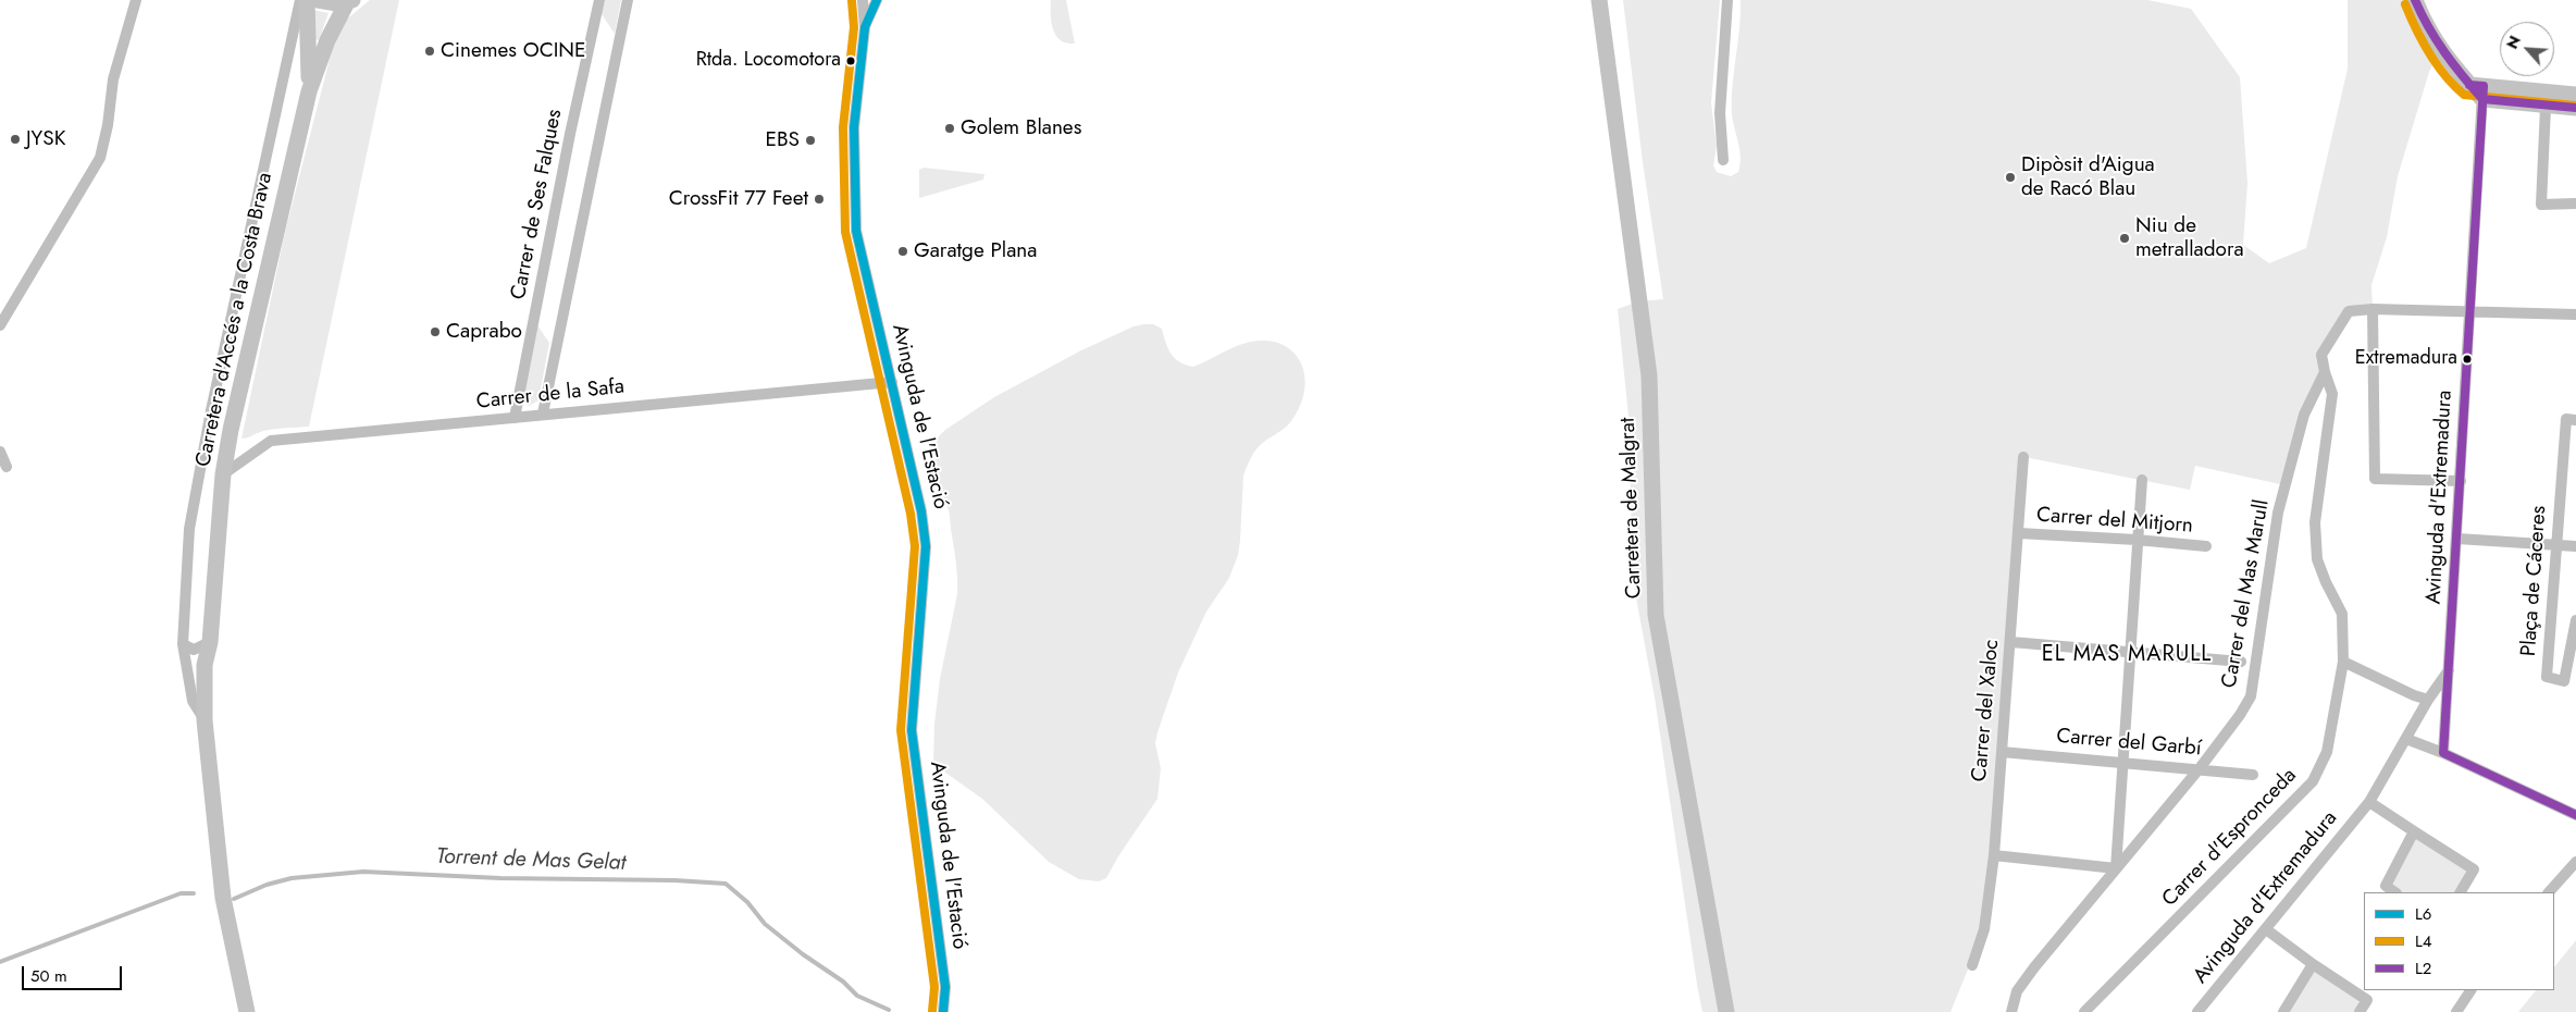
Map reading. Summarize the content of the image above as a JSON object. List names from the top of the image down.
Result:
{
  "streets": {
    "street": [
      "Carrer de Ses Falques",
      "Carretera d'Accés a la Costa Brava",
      "Carrer de la Safa",
      "Avinguda de l'Estació",
      "Avinguda d'Extremadura",
      "Carretera de Malgrat",
      "Carrer del Mitjorn",
      "Plaça de Cáceres",
      "Carrer del Mas Marull",
      "Carrer del Xaloc",
      "Carrer del Garbí",
      "Carrer d'Espronceda"
    ]
  },
  "crossings": [
    ["Carrer de Ses Falques", "Carrer de la Safa"],
    ["Carretera d'Accés a la Costa Brava", "Carrer de la Safa"],
    ["Carrer de la Safa", "Avinguda de l'Estació"],
    ["Carrer del Mitjorn", "Carrer del Xaloc"],
    ["Carrer del Mas Marull", "Carrer del Garbí"],
    ["Carrer del Mas Marull", "Carrer d'Espronceda"],
    ["Carrer del Xaloc", "Carrer del Garbí"]
  ],
  "districts": ["EL MAS MARULL"],
  "water": ["Torrent de Mas Gelat"],
  "places": [
    "Cinemes OCINE",
    "Rtda. Locomotora",
    "Golem Blanes",
    "JYSK",
    "EBS",
    "Dipòsit d'Aigua de Racó Blau",
    "CrossFit 77 Feet",
    "Niu de metralladora",
    "Garatge Plana",
    "Caprabo",
    "Extremadura"
  ],
  "lines": ["transit line L6", "transit line L2", "transit line L4"],
  "legend": ["L6", "L4", "L2"],
  "scale_bar": "50 m",
  "north": "top left"
}
